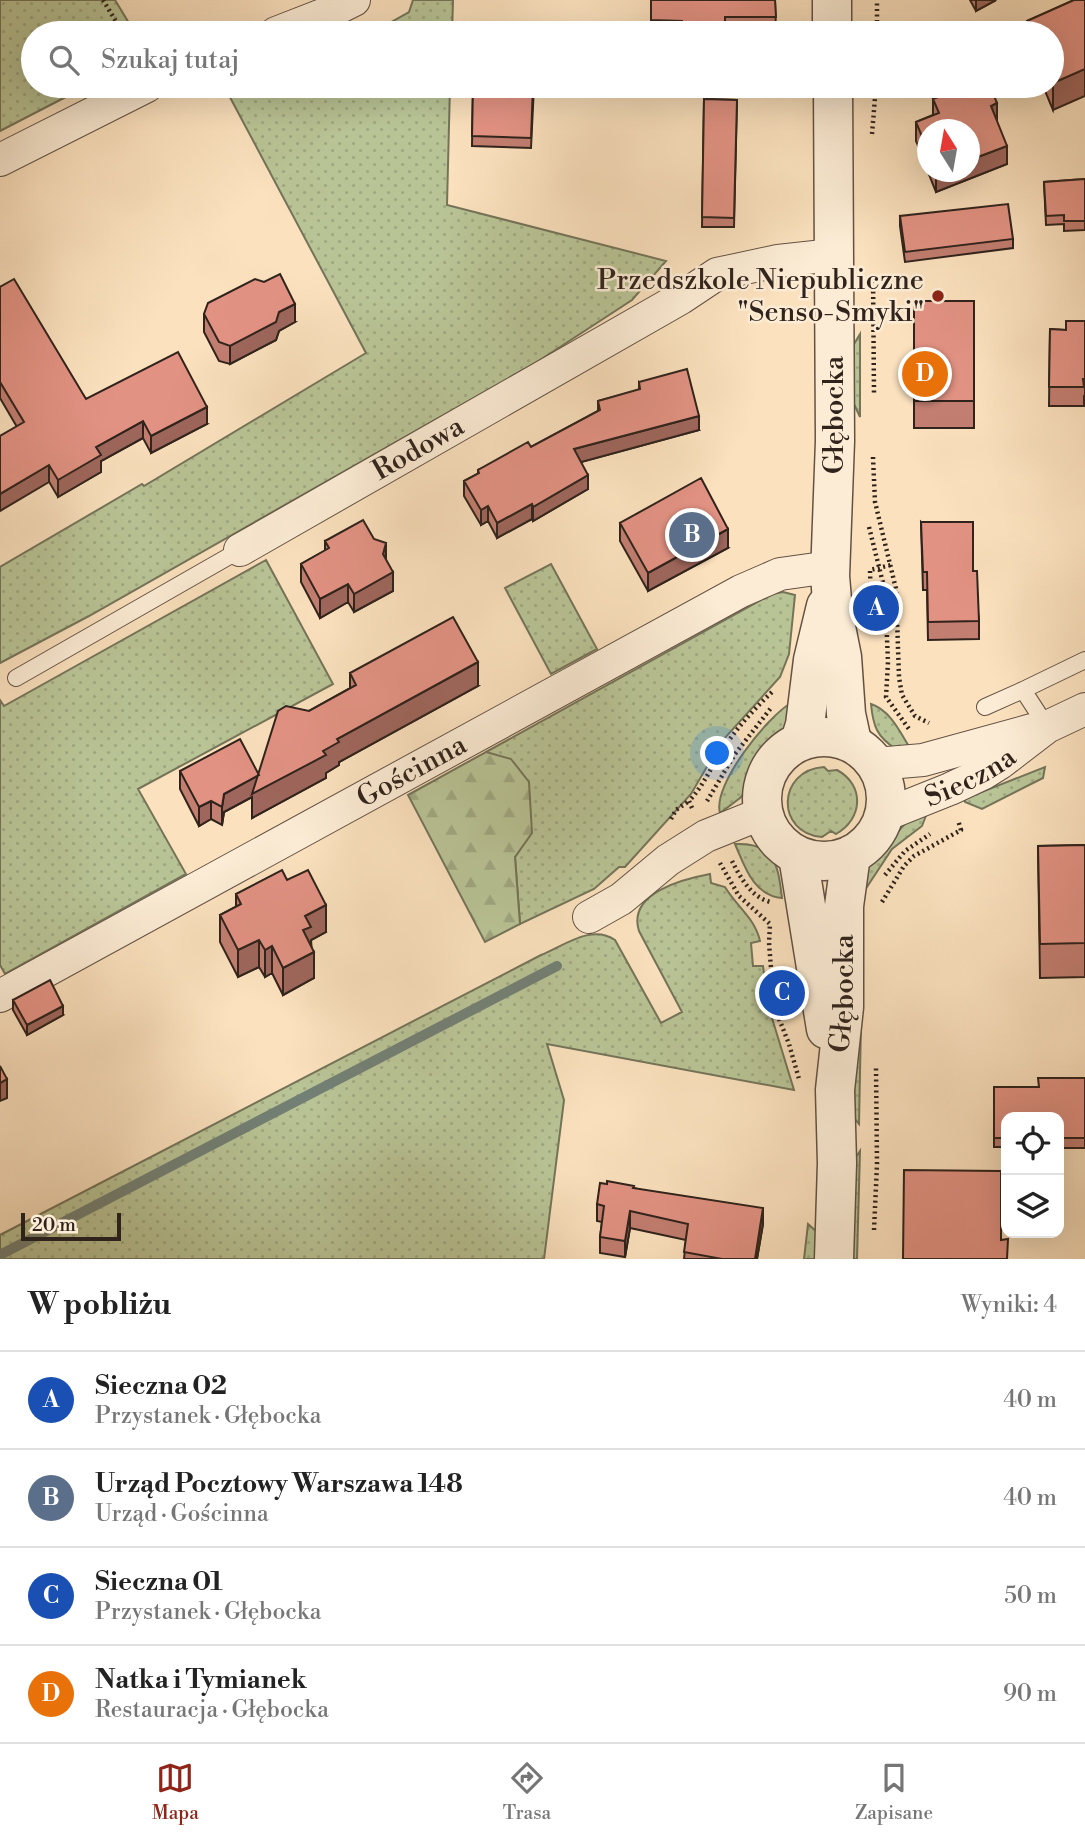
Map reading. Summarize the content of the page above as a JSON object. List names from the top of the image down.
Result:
{
  "streets": {
    "street": [
      "Głębocka",
      "Rodowa",
      "Gościnna",
      "Sieczna"
    ]
  },
  "crossings": [
    ["Głębocka", "Rodowa"],
    ["Głębocka", "Gościnna"],
    ["Głębocka", "Sieczna"]
  ],
  "places": ["Przedszkole Niepubliczne \"Senso-Smyki\""],
  "scale_bar": "20 m",
  "north": "top",
  "page": {
    "search": "Szukaj tutaj",
    "pins": [
      "D",
      "B",
      "A",
      "C"
    ],
    "scale": "20 m",
    "heading": ["W pobliżu", "Wyniki: 4"],
    "list": [
      {
        "mark": "A",
        "name": "Sieczna 02",
        "note": "Przystanek · Głębocka",
        "value": "40 m"
      },
      {
        "mark": "B",
        "name": "Urząd Pocztowy Warszawa 148",
        "note": "Urząd · Gościnna",
        "value": "40 m"
      },
      {
        "mark": "C",
        "name": "Sieczna 01",
        "note": "Przystanek · Głębocka",
        "value": "50 m"
      },
      {
        "mark": "D",
        "name": "Natka i Tymianek",
        "note": "Restauracja · Głębocka",
        "value": "90 m"
      }
    ],
    "nav": ["Mapa", "Trasa", "Zapisane"]
  }
}
